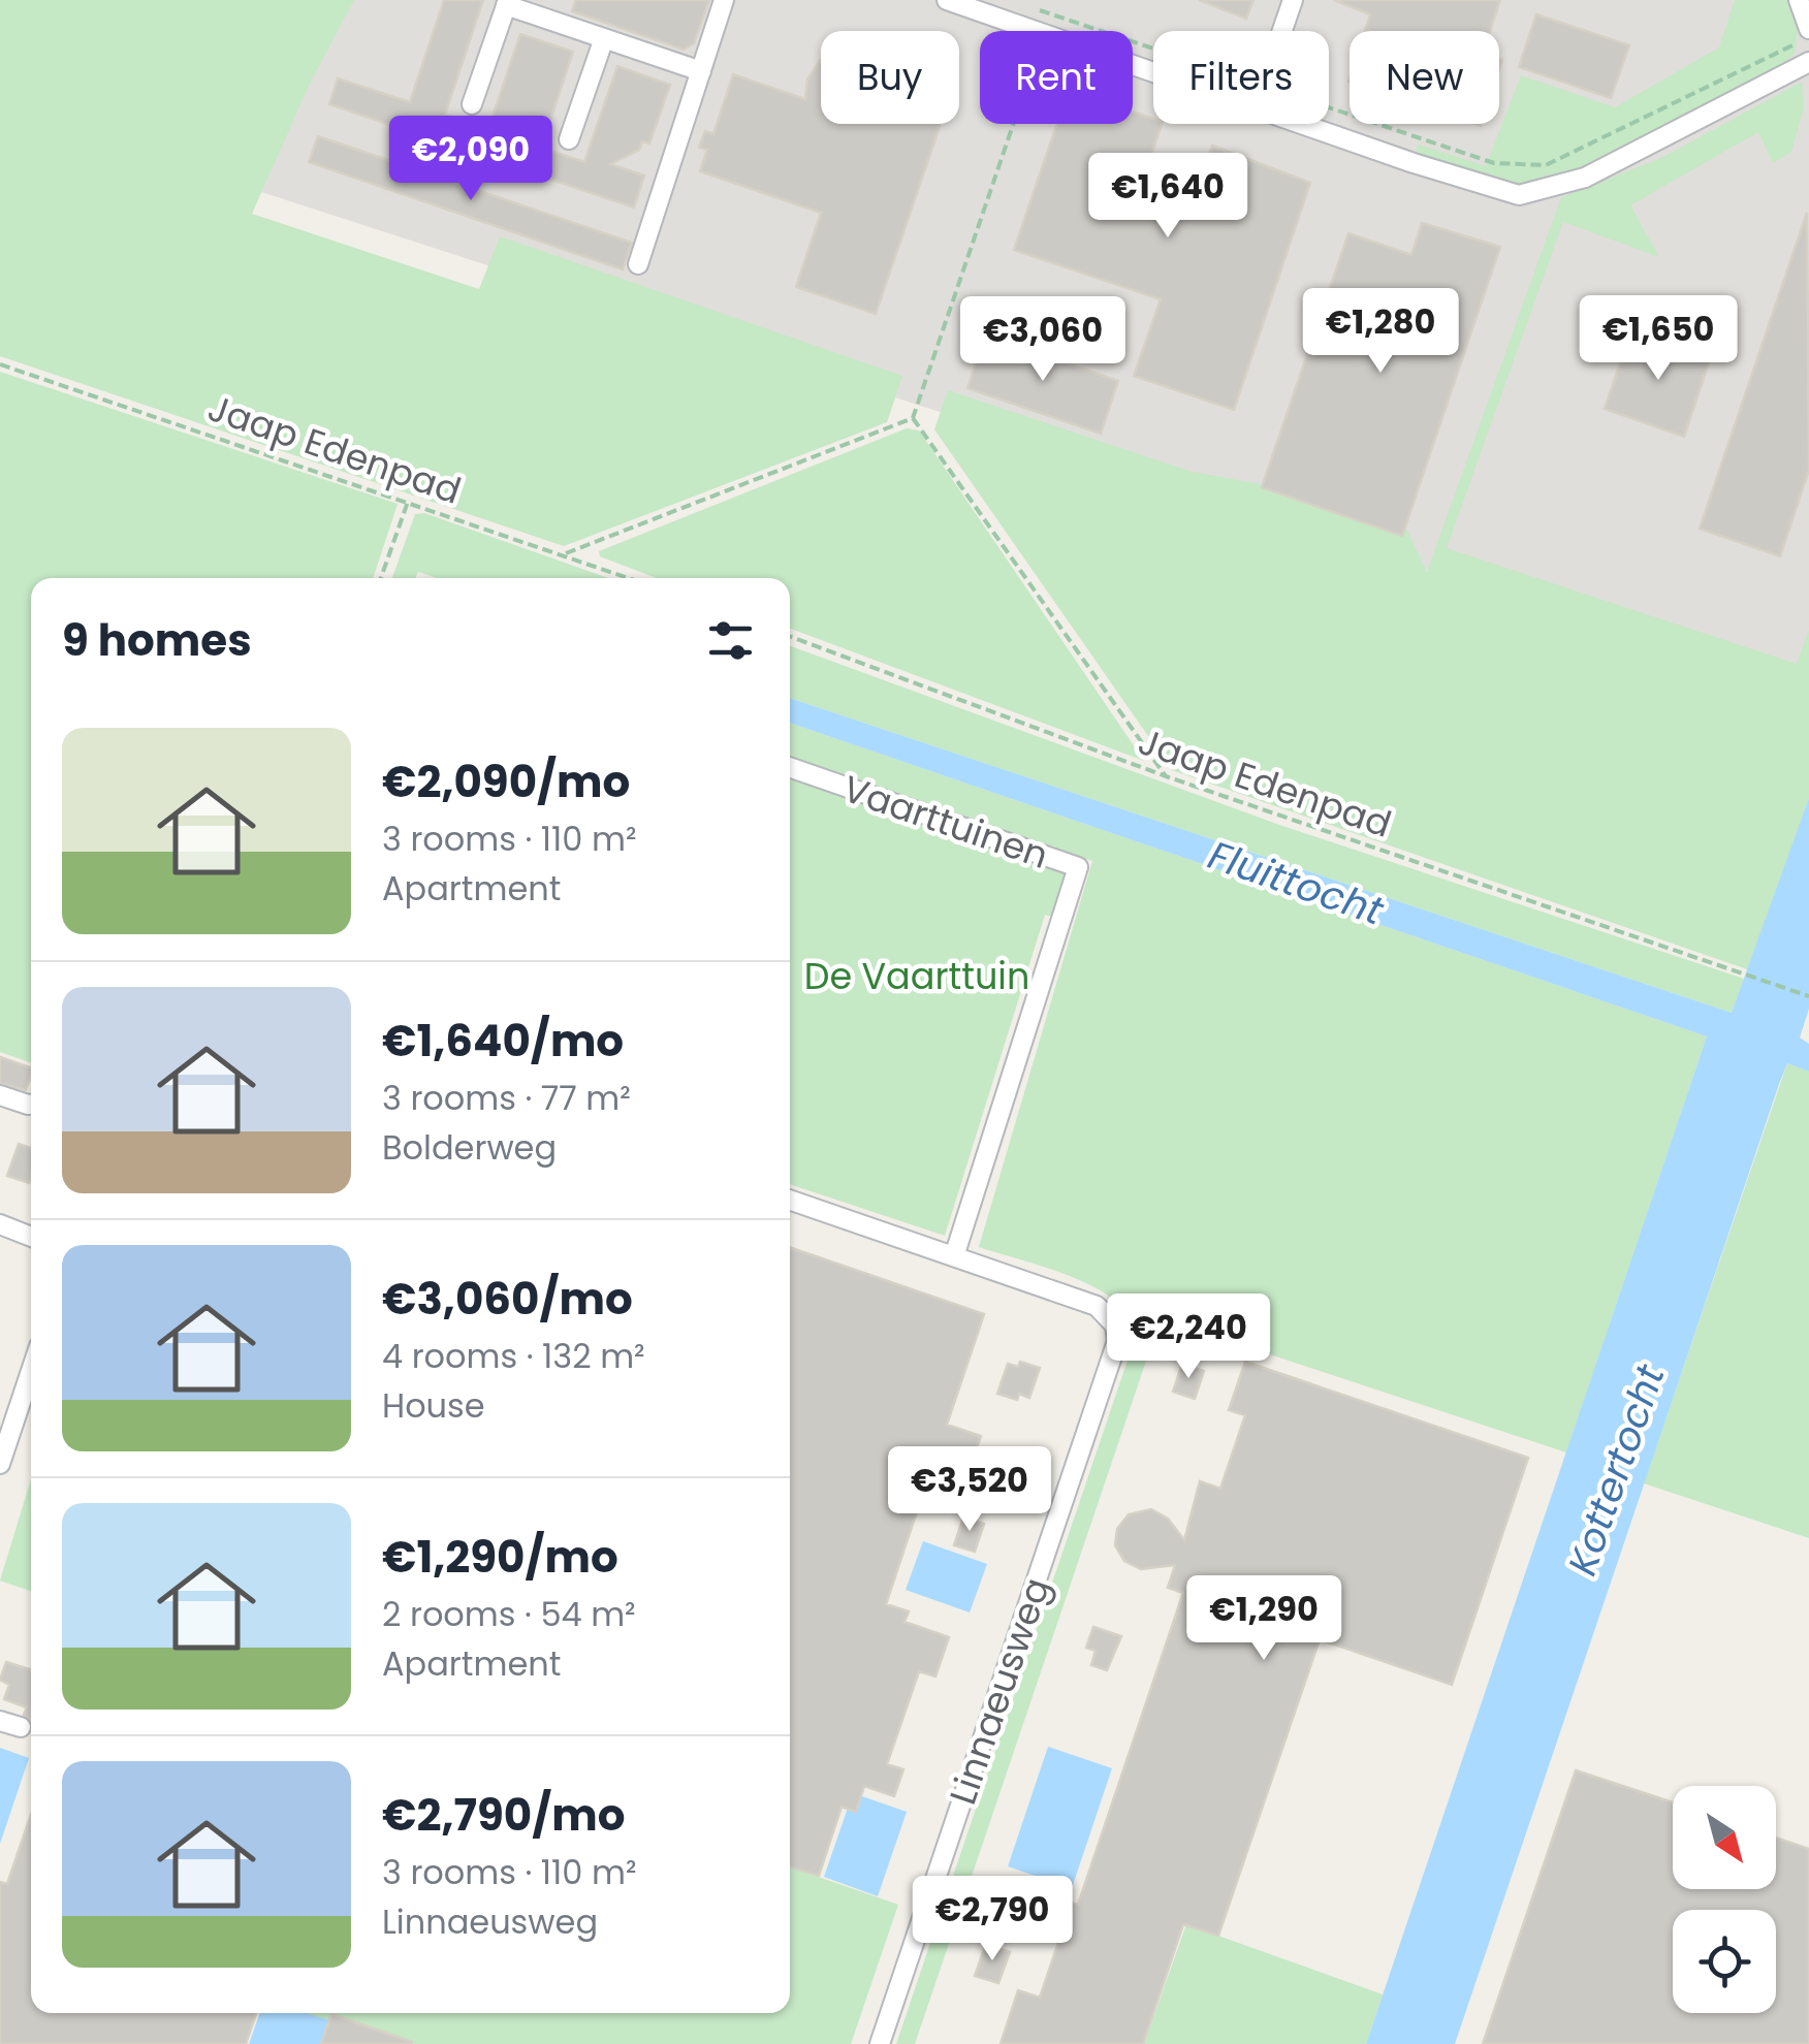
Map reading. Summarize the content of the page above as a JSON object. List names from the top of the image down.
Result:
{
  "streets": {
    "street": ["Vaarttuinen", "Linnaeusweg"],
    "path": ["Jaap Edenpad"]
  },
  "crossings": [
    ["Vaarttuinen", "Linnaeusweg"]
  ],
  "water": ["Fluittocht", "Kottertocht"],
  "parks": ["De Vaarttuin"],
  "north": "bottom right",
  "page": {
    "chip": [
      "Buy",
      "Rent",
      "Filters",
      "New"
    ],
    "price": [
      "€2,090",
      "€1,640",
      "€1,280",
      "€1,650",
      "€3,060",
      "€2,240",
      "€3,520",
      "€1,290",
      "€2,790"
    ],
    "heading": "9 homes",
    "list": [
      {
        "name": "€2,090/mo",
        "note": "3 rooms · 110 m² · Apartment"
      },
      {
        "name": "€1,640/mo",
        "note": "3 rooms · 77 m² · Bolderweg"
      },
      {
        "name": "€3,060/mo",
        "note": "4 rooms · 132 m² · House"
      },
      {
        "name": "€1,290/mo",
        "note": "2 rooms · 54 m² · Apartment"
      },
      {
        "name": "€2,790/mo",
        "note": "3 rooms · 110 m² · Linnaeusweg"
      }
    ]
  }
}
